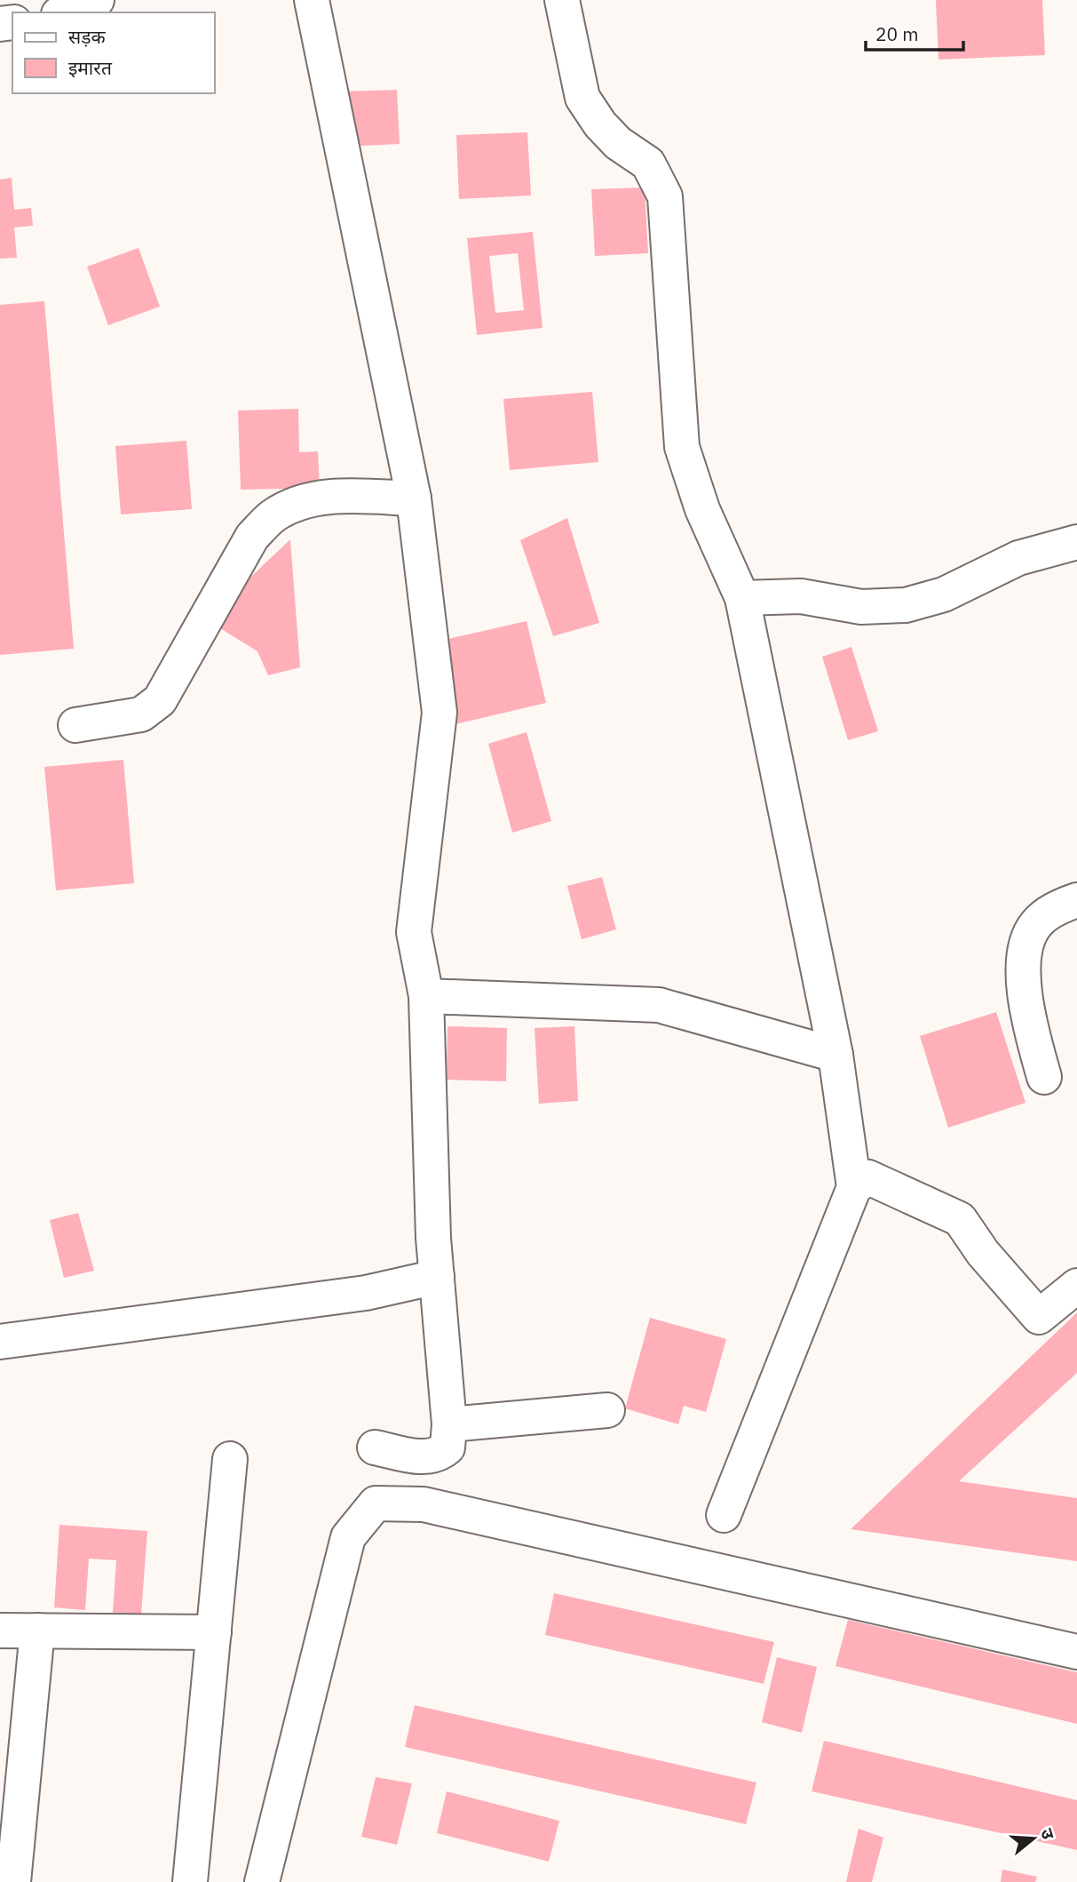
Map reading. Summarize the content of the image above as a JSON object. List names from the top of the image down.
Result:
{
  "legend": ["सड़क", "इमारत"],
  "scale_bar": "20 m",
  "north": "right"
}
